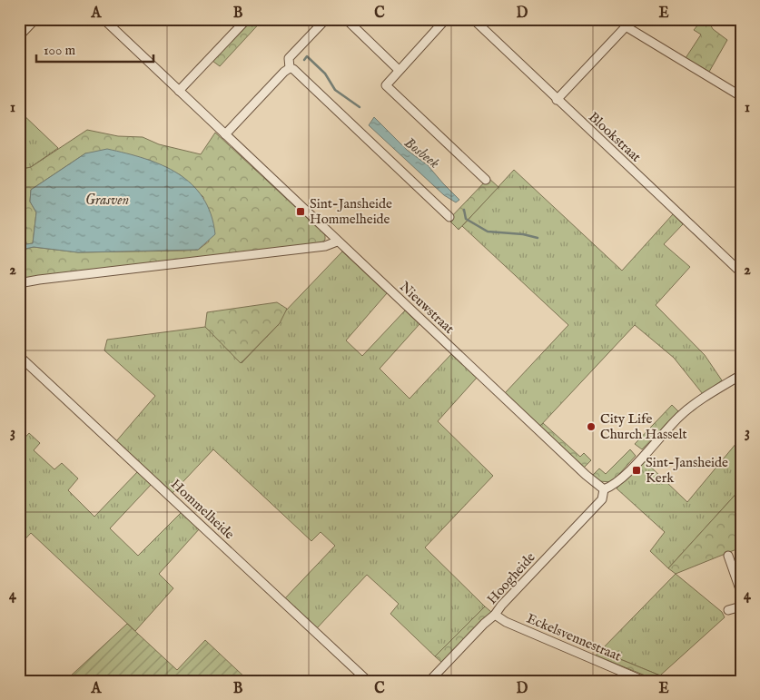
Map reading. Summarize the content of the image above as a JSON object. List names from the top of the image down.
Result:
{
  "streets": {
    "street": [
      "Blookstraat",
      "Nieuwstraat",
      "Hommelheide",
      "Hoogheide",
      "Eckelsvennestraat"
    ]
  },
  "crossings": [
    ["Nieuwstraat", "Hoogheide"],
    ["Hoogheide", "Eckelsvennestraat"]
  ],
  "water": ["Bosbeek", "Grasven"],
  "places": {
    "transit": ["Sint-Jansheide Hommelheide", "Sint-Jansheide Kerk"],
    "other": ["City Life Church Hasselt"]
  },
  "scale_bar": "100 m",
  "grid": {
    "columns": [
      "A",
      "B",
      "C",
      "D",
      "E"
    ],
    "rows": [
      "1",
      "2",
      "3",
      "4"
    ]
  }
}
